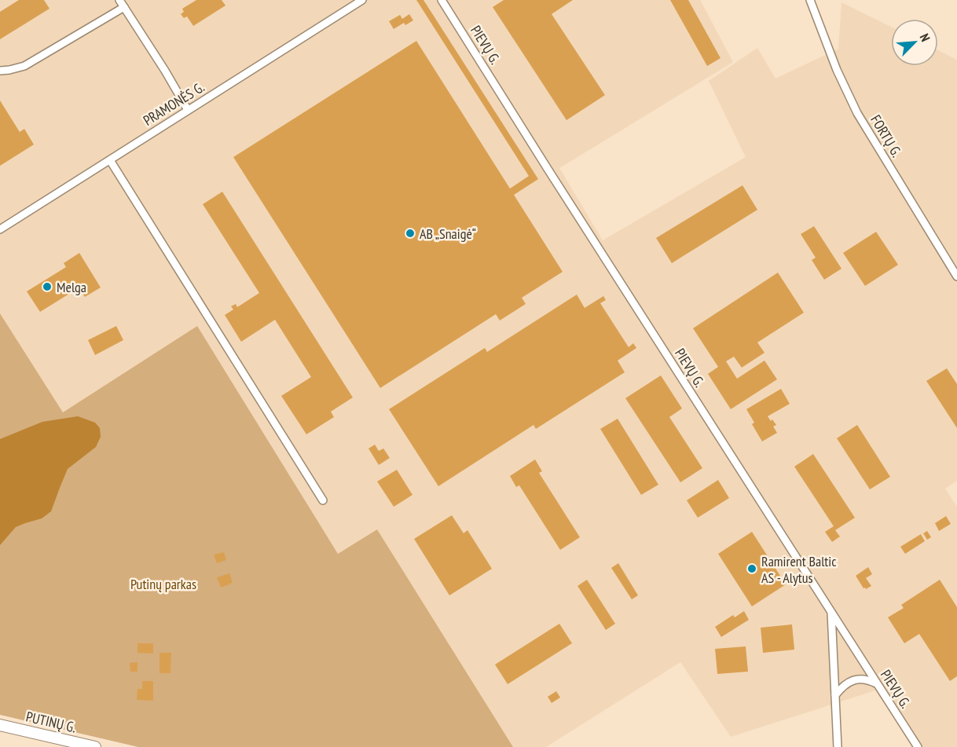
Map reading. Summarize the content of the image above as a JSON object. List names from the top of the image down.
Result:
{
  "streets": {
    "main road": ["PUTINŲ G."],
    "street": ["PIEVŲ G.", "PRAMONĖS G.", "FORTŲ G."]
  },
  "parks": ["Putinų parkas"],
  "places": ["AB „Snaigė“", "Melga", "Ramirent Baltic AS - Alytus"],
  "north": "top right"
}
